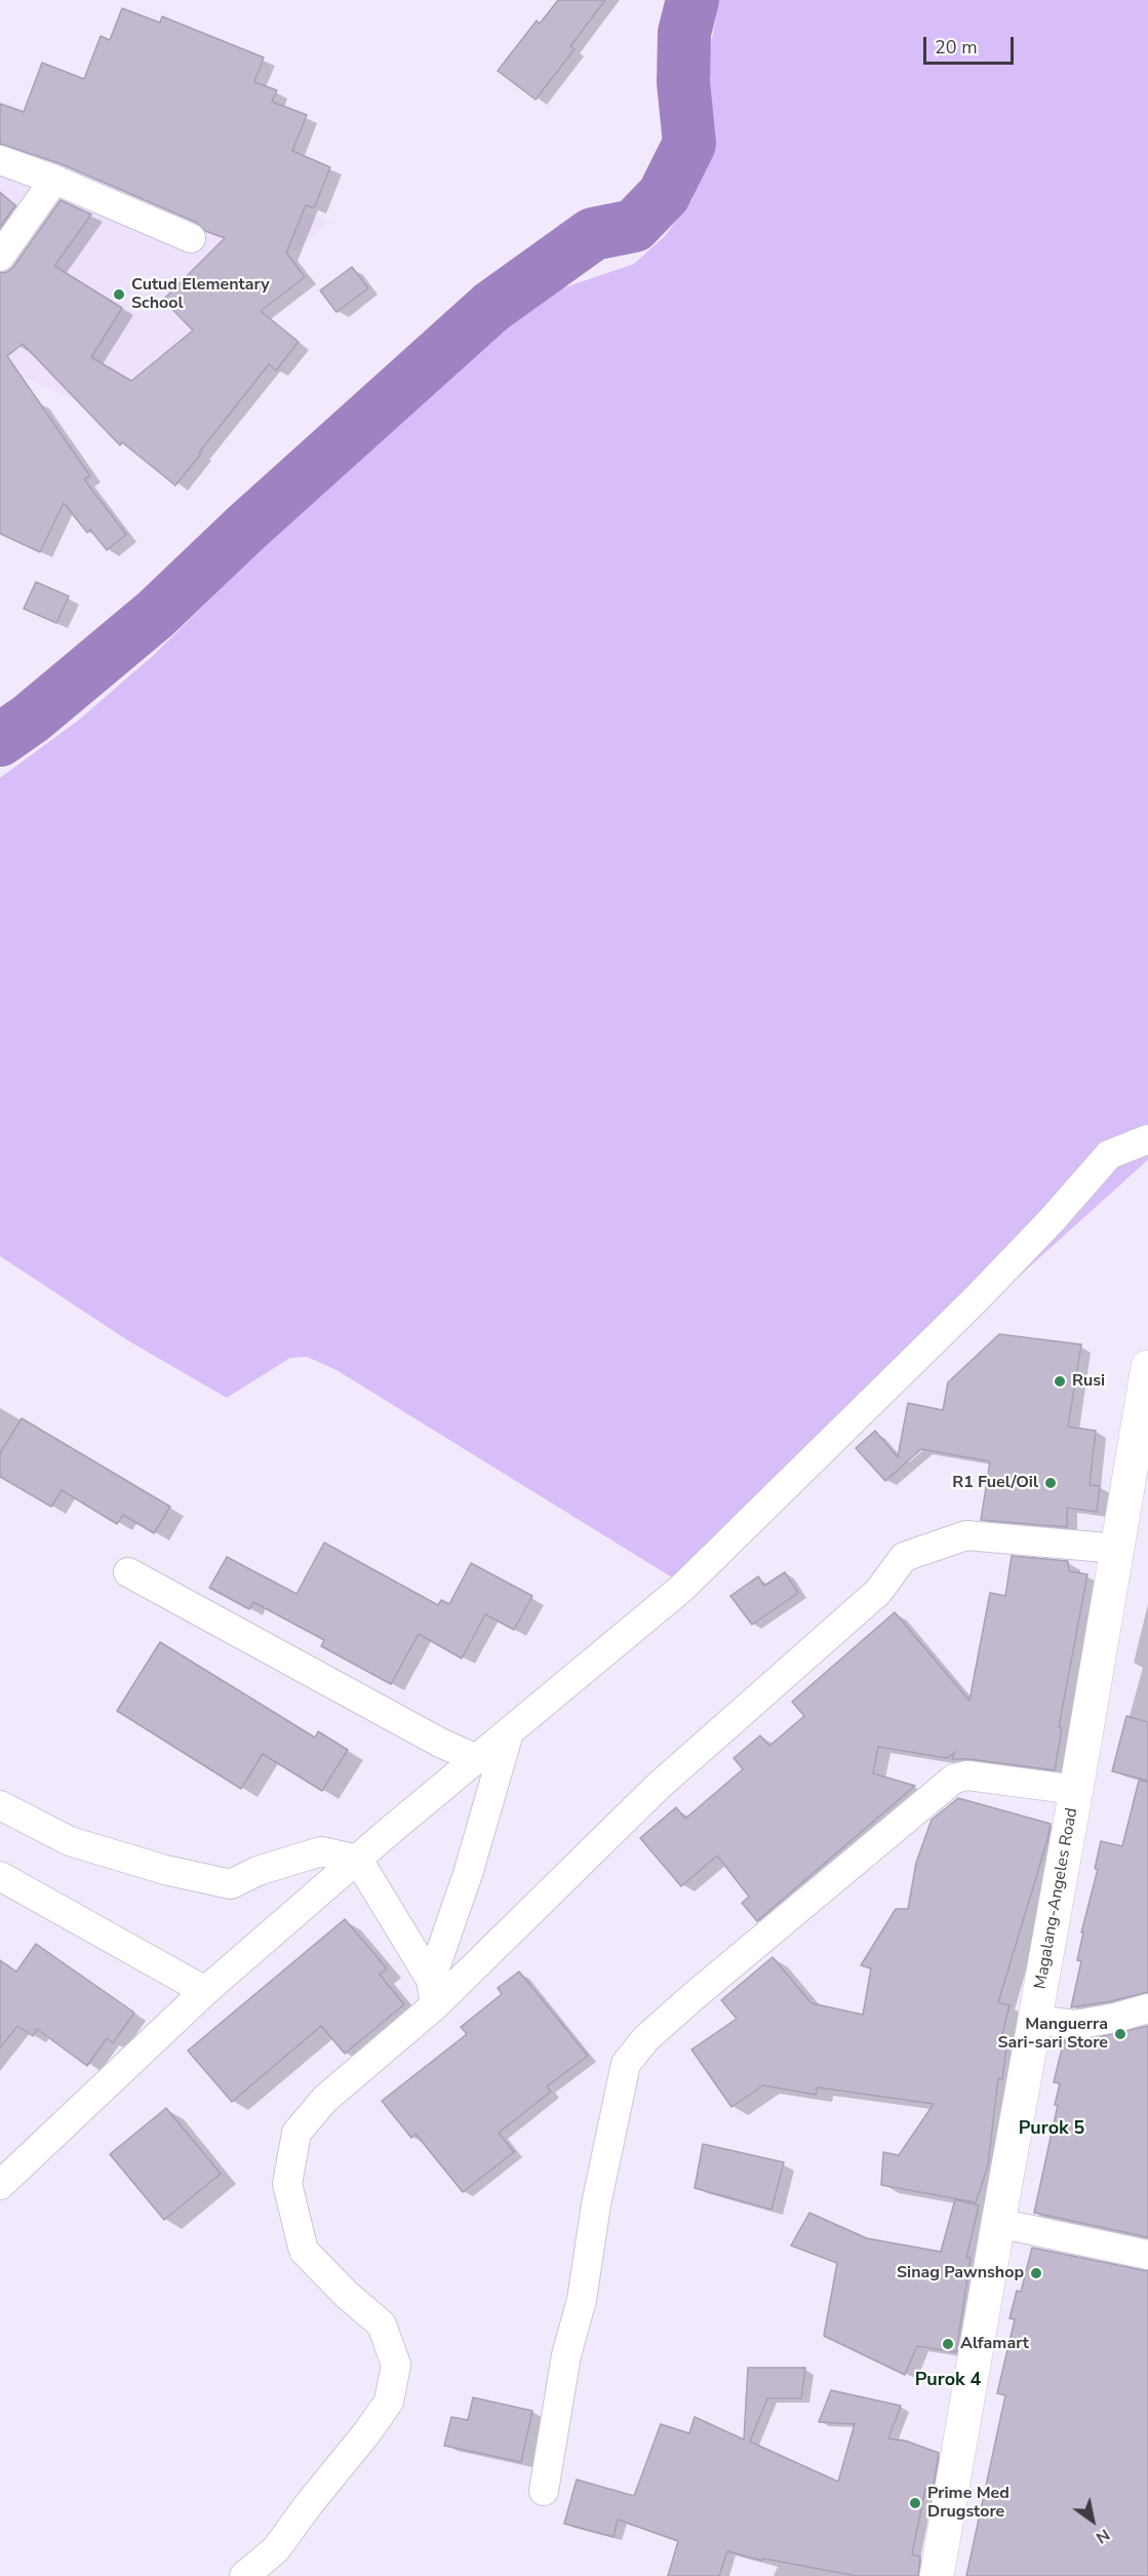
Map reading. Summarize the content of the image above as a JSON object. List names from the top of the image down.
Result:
{
  "streets": {
    "main road": ["Magalang-Angeles Road"]
  },
  "districts": ["Purok 5", "Purok 4"],
  "places": [
    "Cutud Elementary School",
    "Rusi",
    "R1 Fuel/Oil",
    "Manguerra Sari-sari Store",
    "Sinag Pawnshop",
    "Alfamart",
    "Prime Med Drugstore"
  ],
  "scale_bar": "20 m",
  "north": "bottom right"
}
